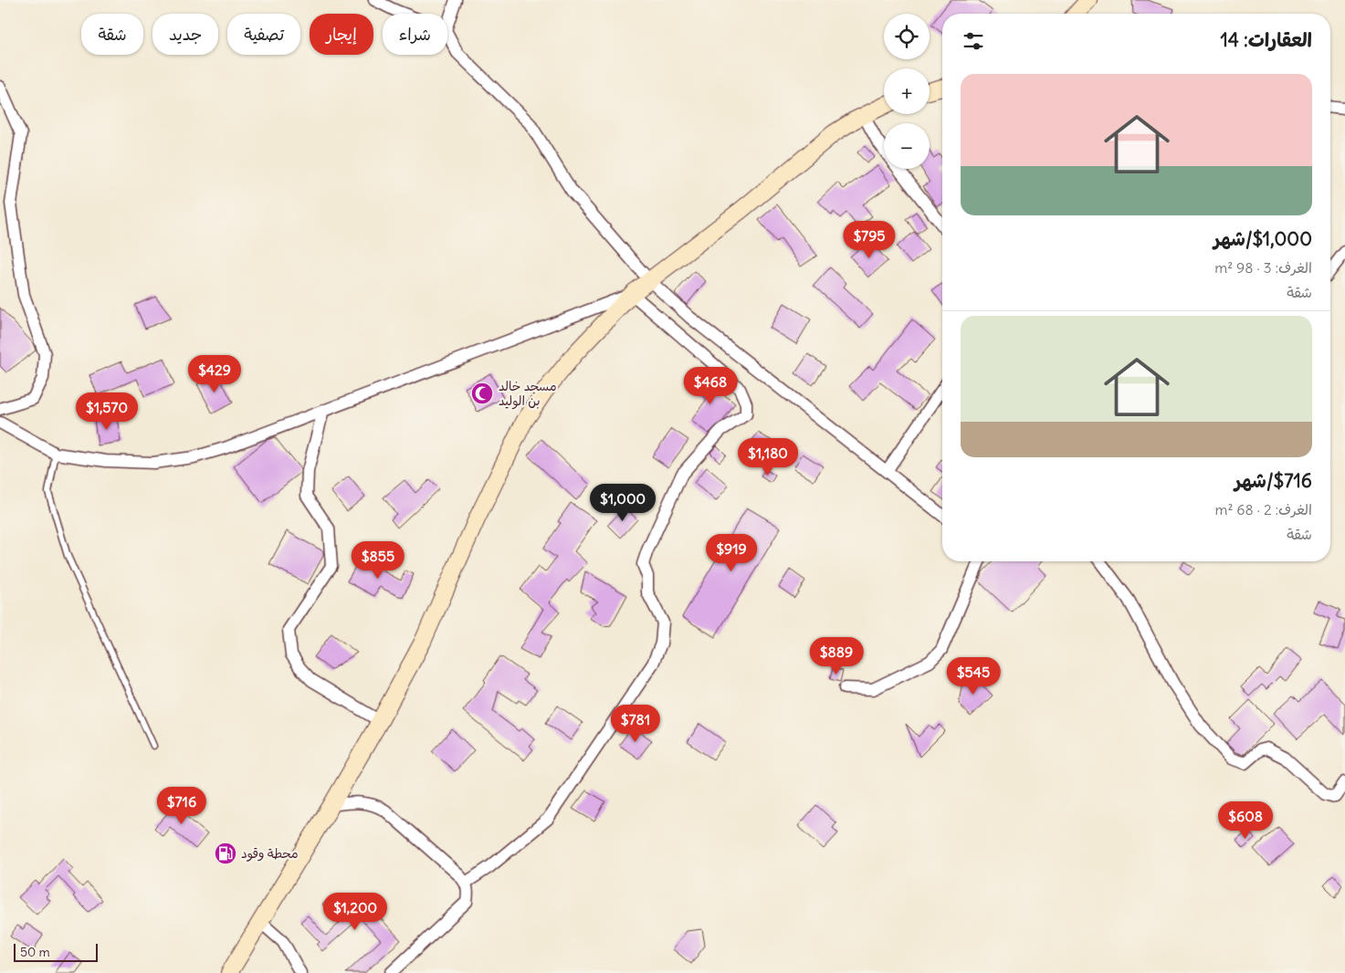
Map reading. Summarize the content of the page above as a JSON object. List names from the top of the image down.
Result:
{
  "places": {
    "mosque": ["مسجد خالد بن الوليد"],
    "fuel station": ["محطة وقود"]
  },
  "scale_bar": "50 m",
  "page": {
    "map_buttons": ["+", "−"],
    "chip": [
      "شراء",
      "إيجار",
      "تصفية",
      "جديد",
      "شقة"
    ],
    "heading": "العقارات: 14",
    "list": [
      {
        "name": "$1,000/شهر",
        "note": "الغرف: 3 · 98 m² · شقة"
      },
      {
        "name": "$716/شهر",
        "note": "الغرف: 2 · 68 m² · شقة"
      }
    ],
    "price": [
      "$795",
      "$429",
      "$468",
      "$1,570",
      "$1,180",
      "$1,000",
      "$919",
      "$855",
      "$889",
      "$545",
      "$781",
      "$716",
      "$608",
      "$1,200"
    ],
    "scale": "50 m"
  }
}
